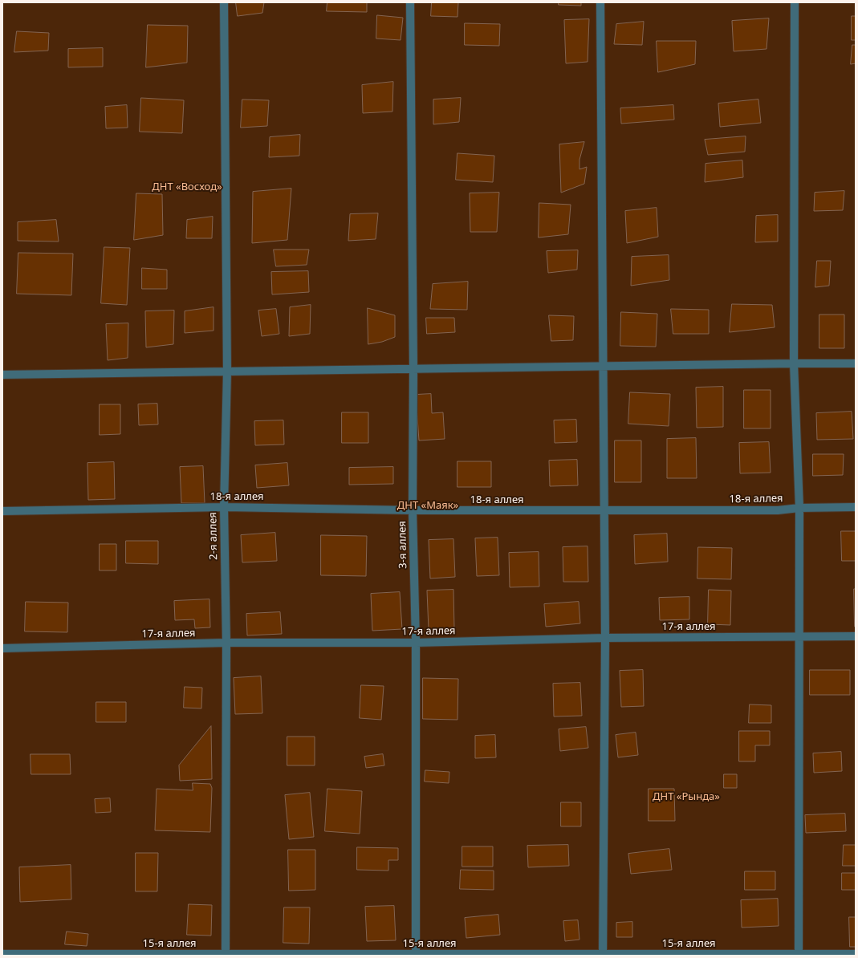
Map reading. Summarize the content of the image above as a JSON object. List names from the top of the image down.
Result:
{
  "streets": {
    "street": [
      "18-я аллея",
      "2-я аллея",
      "3-я аллея",
      "17-я аллея",
      "15-я аллея"
    ]
  },
  "crossings": [
    ["18-я аллея", "2-я аллея"],
    ["18-я аллея", "3-я аллея"],
    ["2-я аллея", "17-я аллея"],
    ["2-я аллея", "15-я аллея"],
    ["3-я аллея", "17-я аллея"],
    ["3-я аллея", "15-я аллея"]
  ],
  "parks": ["ДНТ «Восход»", "ДНТ «Маяк»", "ДНТ «Рында»"]
}
